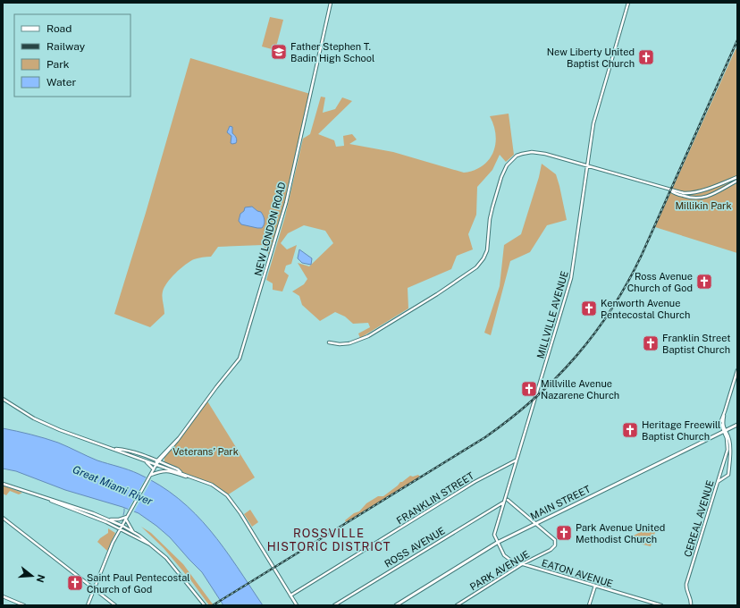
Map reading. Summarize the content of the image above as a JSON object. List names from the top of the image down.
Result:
{
  "streets": {
    "main road": ["MAIN STREET"],
    "street": [
      "NEW LONDON ROAD",
      "MILLVILLE AVENUE",
      "FRANKLIN STREET",
      "CEREAL AVENUE",
      "ROSS AVENUE",
      "PARK AVENUE",
      "EATON AVENUE"
    ]
  },
  "crossings": [
    ["MILLVILLE AVENUE", "FRANKLIN STREET"],
    ["MILLVILLE AVENUE", "MAIN STREET"],
    ["MILLVILLE AVENUE", "ROSS AVENUE"],
    ["MILLVILLE AVENUE", "EATON AVENUE"],
    ["MAIN STREET", "CEREAL AVENUE"],
    ["MAIN STREET", "PARK AVENUE"],
    ["MAIN STREET", "EATON AVENUE"],
    ["PARK AVENUE", "EATON AVENUE"]
  ],
  "districts": ["ROSSVILLE HISTORIC DISTRICT"],
  "water": ["Great Miami River"],
  "parks": ["Millikin Park", "Veterans’ Park"],
  "places": {
    "school or university": ["Father Stephen T. Badin High School"],
    "church": [
      "New Liberty United Baptist Church",
      "Ross Avenue Church of God",
      "Kenworth Avenue Pentecostal Church",
      "Franklin Street Baptist Church",
      "Millville Avenue Nazarene Church",
      "Heritage Freewill Baptist Church",
      "Park Avenue United Methodist Church",
      "Saint Paul Pentecostal Church of God"
    ]
  },
  "legend": [
    "Road",
    "Railway",
    "Park",
    "Water"
  ],
  "north": "right"
}
